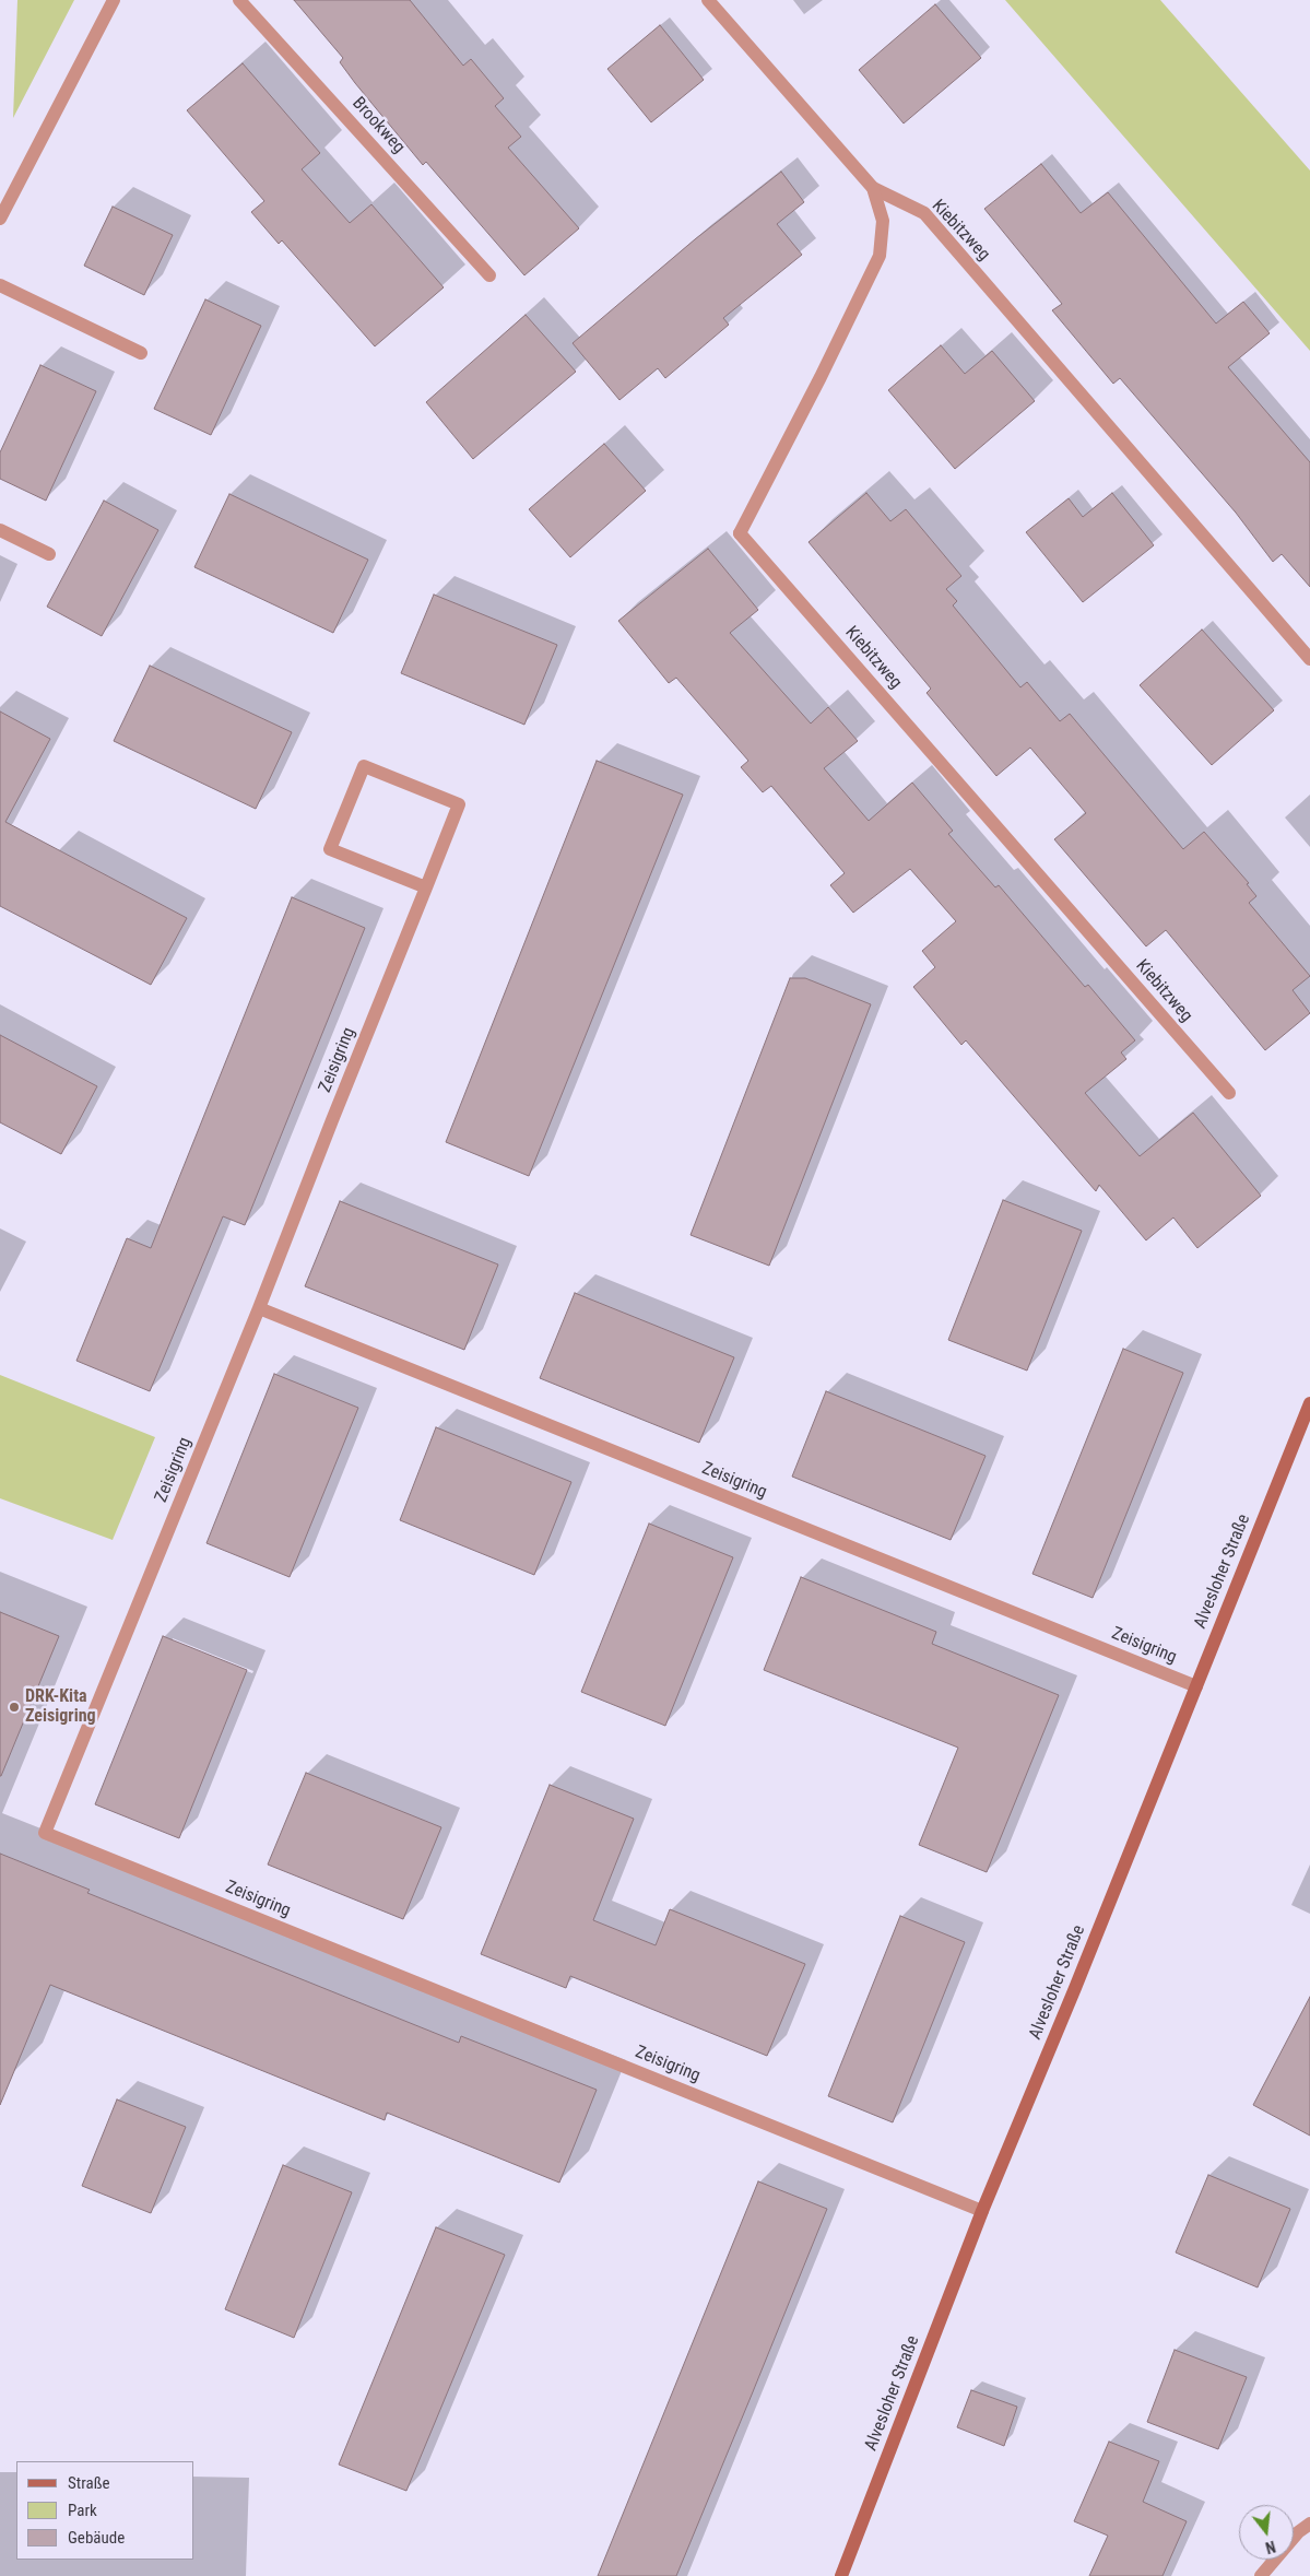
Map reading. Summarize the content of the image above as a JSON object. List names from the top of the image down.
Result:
{
  "streets": {
    "street": [
      "Brookweg",
      "Kiebitzweg",
      "Zeisigring",
      "Alvesloher Straße"
    ]
  },
  "crossings": [
    ["Zeisigring", "Alvesloher Straße"]
  ],
  "places": ["DRK-Kita Zeisigring"],
  "legend": ["Straße", "Park", "Gebäude"],
  "north": "bottom"
}
